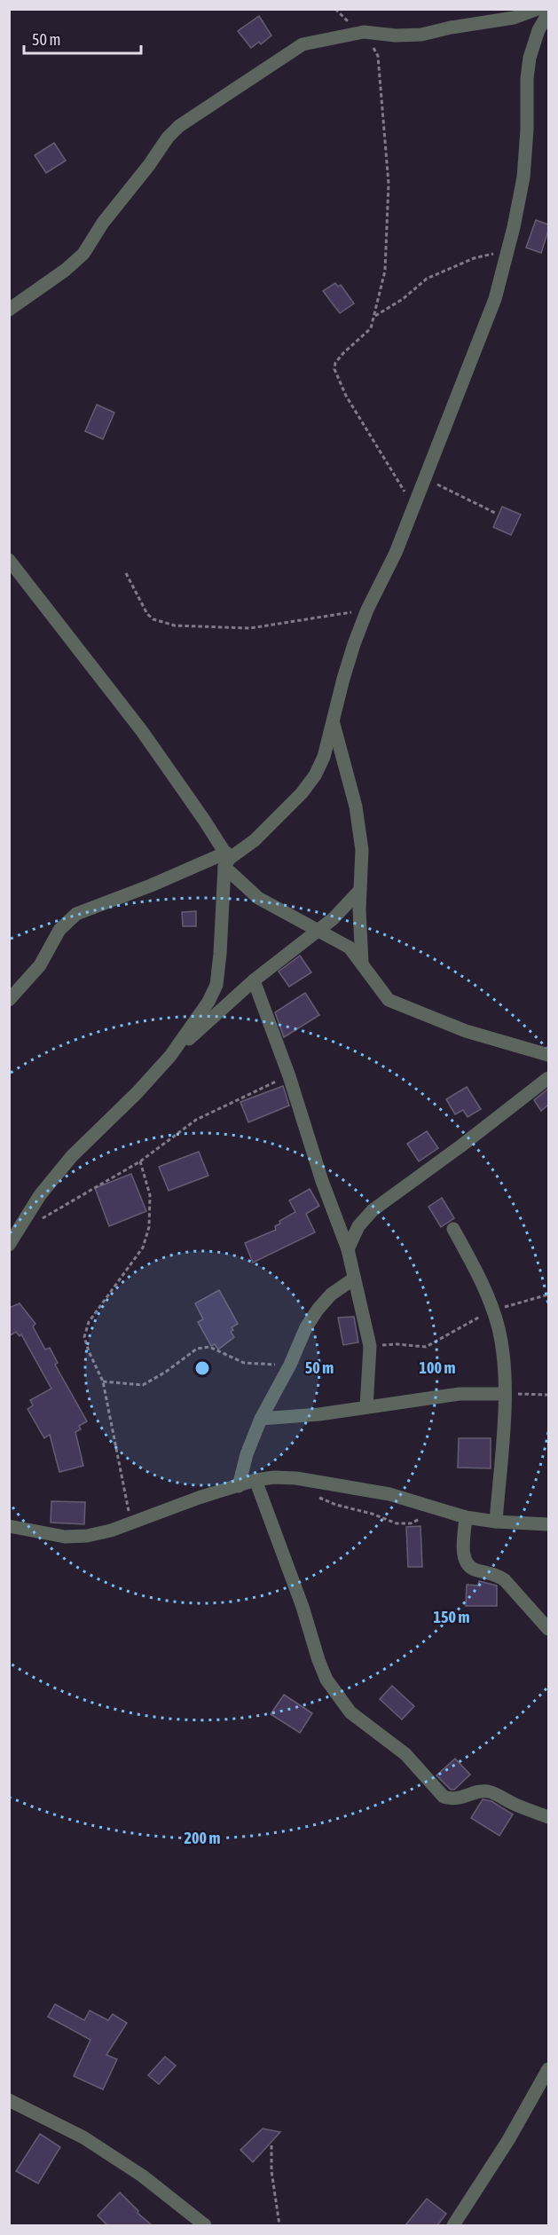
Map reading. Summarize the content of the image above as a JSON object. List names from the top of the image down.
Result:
{
  "scale_bar": "50 m",
  "rings": [
    "50 m",
    "100 m",
    "150 m",
    "200 m"
  ]
}
